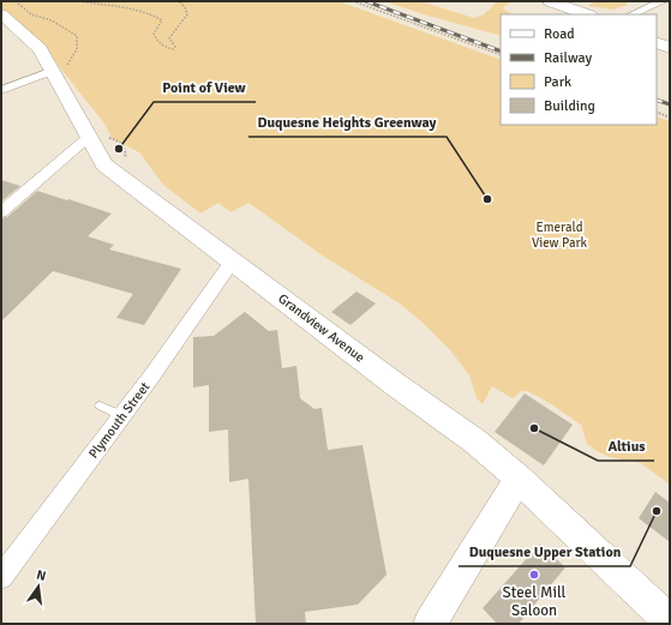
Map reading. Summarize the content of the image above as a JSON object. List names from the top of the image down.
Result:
{
  "streets": {
    "street": ["Grandview Avenue", "Plymouth Street"]
  },
  "crossings": [
    ["Grandview Avenue", "Plymouth Street"]
  ],
  "parks": ["Emerald View Park"],
  "places": [
    "Point of View",
    "Duquesne Heights Greenway",
    "Altius",
    "Duquesne Upper Station",
    "Steel Mill Saloon"
  ],
  "legend": [
    "Road",
    "Railway",
    "Park",
    "Building"
  ],
  "north": "top"
}
